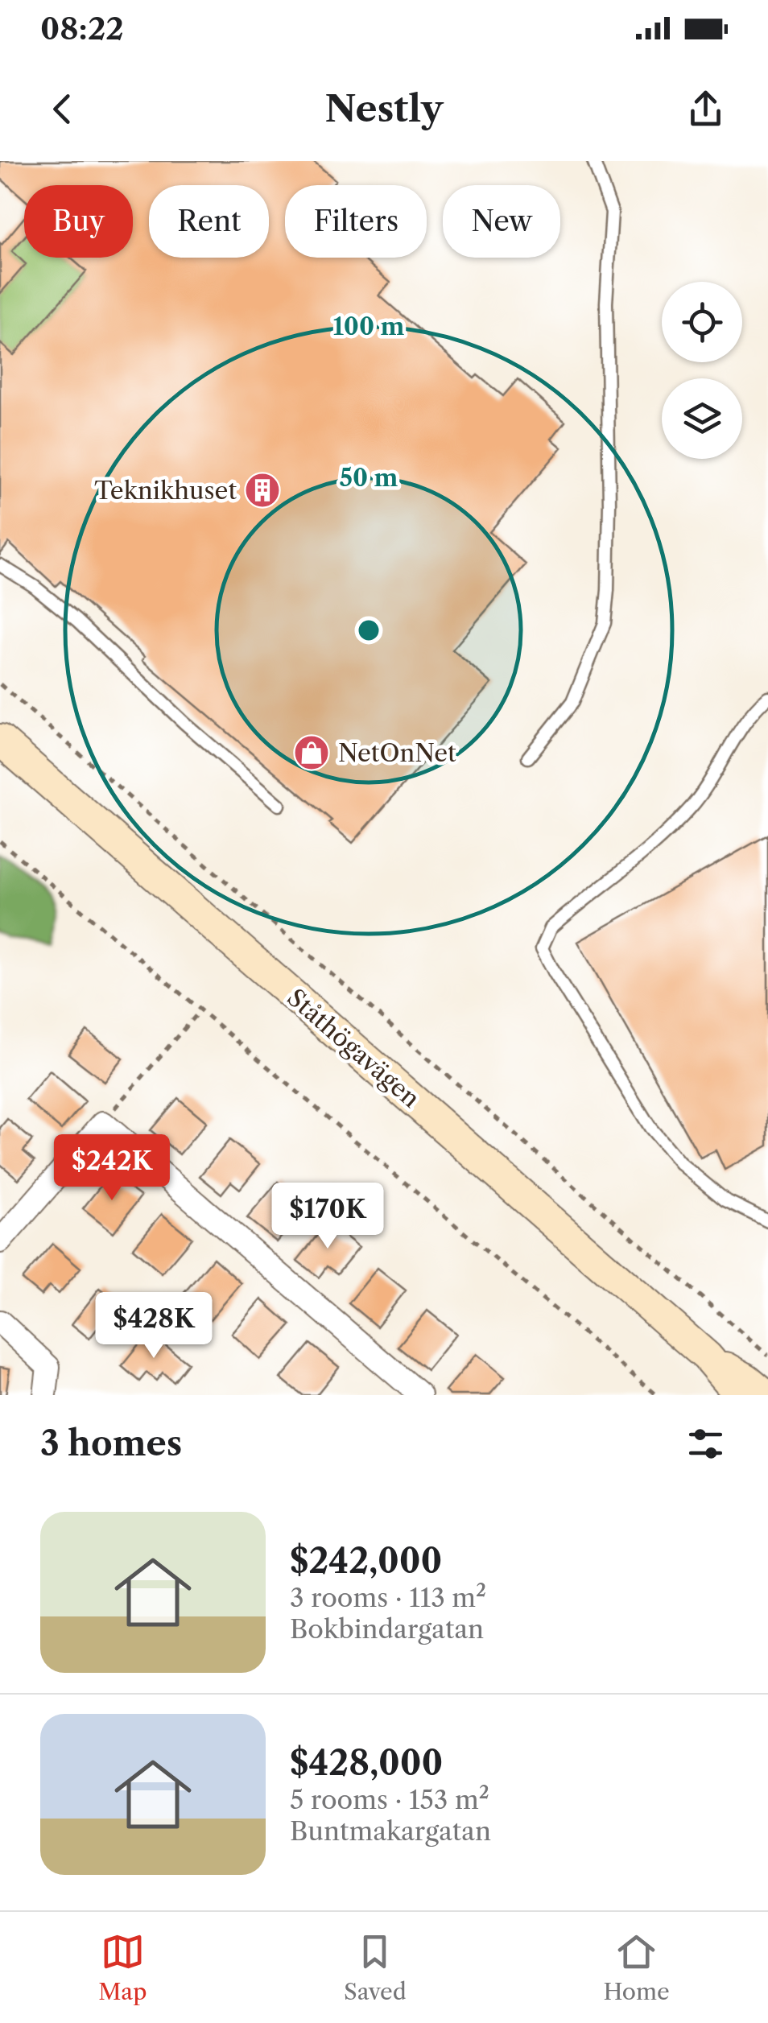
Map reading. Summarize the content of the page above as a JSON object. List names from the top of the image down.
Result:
{
  "streets": {
    "main road": ["Ståthögavägen"]
  },
  "places": {
    "building": ["Teknikhuset"],
    "shop": ["NetOnNet"]
  },
  "page": {
    "status": "08:22",
    "header": "Nestly",
    "chip": [
      "Buy",
      "Rent",
      "Filters",
      "New"
    ],
    "price": ["$242K", "$170K", "$428K"],
    "heading": "3 homes",
    "list": [
      {
        "name": "$242,000",
        "note": "3 rooms · 113 m² · Bokbindargatan"
      },
      {
        "name": "$428,000",
        "note": "5 rooms · 153 m² · Buntmakargatan"
      }
    ],
    "tabs": ["Map", "Saved", "Home"]
  },
  "rings": ["100 m", "50 m"]
}
